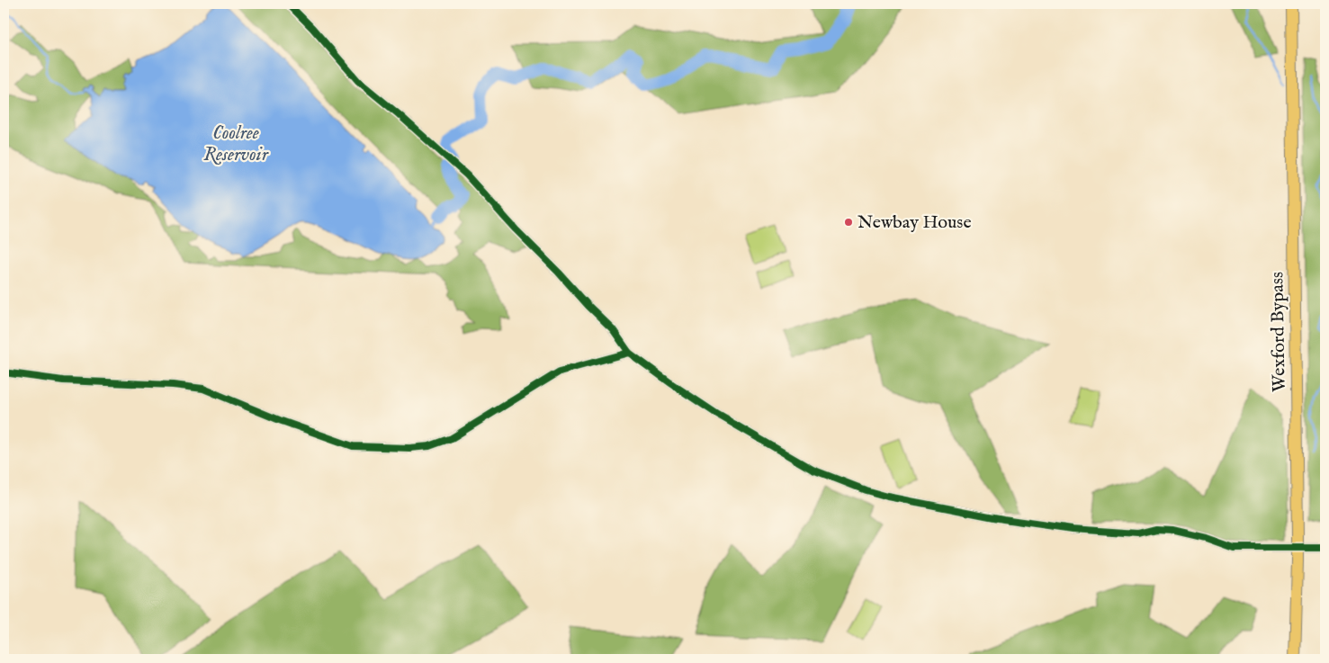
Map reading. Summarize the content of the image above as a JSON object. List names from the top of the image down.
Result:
{
  "streets": {
    "highway": ["Wexford Bypass"]
  },
  "water": ["Coolree Reservoir"],
  "places": ["Newbay House"]
}
